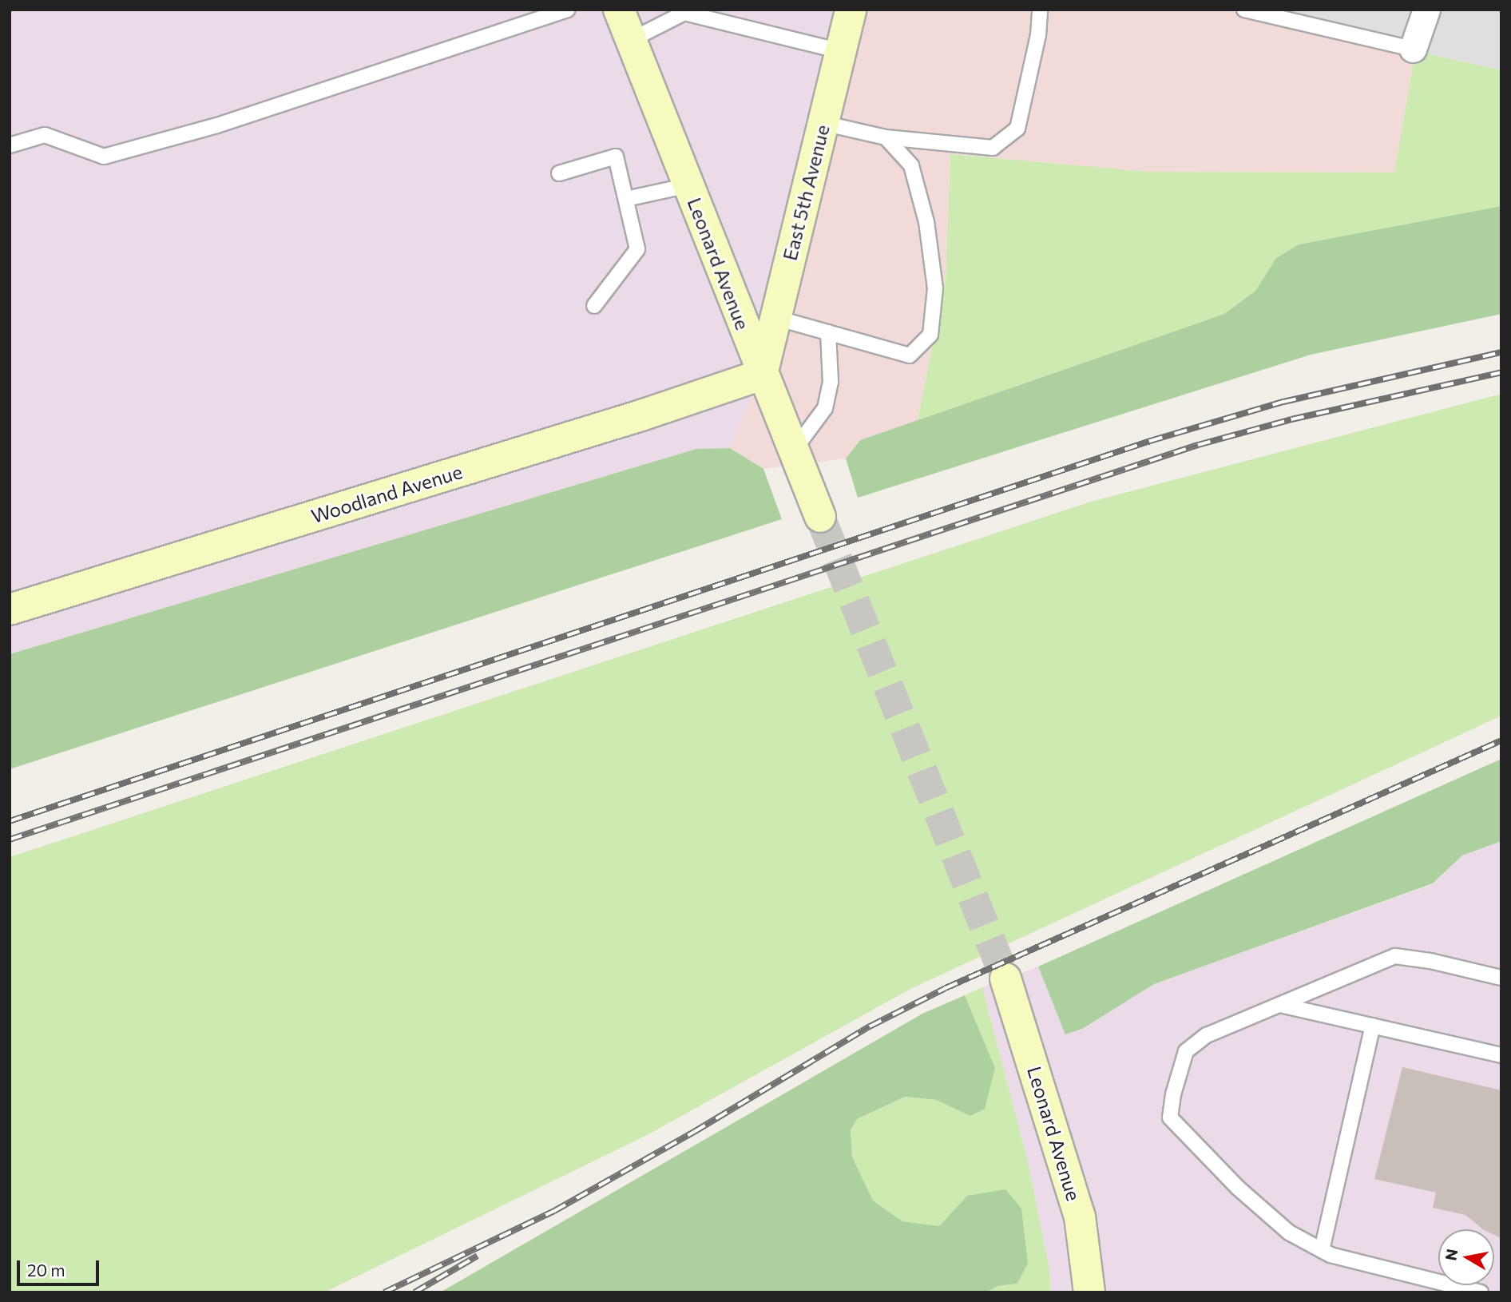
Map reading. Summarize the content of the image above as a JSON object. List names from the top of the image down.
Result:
{
  "streets": {
    "street": ["East 5th Avenue", "Leonard Avenue", "Woodland Avenue"]
  },
  "crossings": [
    ["East 5th Avenue", "Leonard Avenue"],
    ["East 5th Avenue", "Woodland Avenue"],
    ["Leonard Avenue", "Woodland Avenue"]
  ],
  "scale_bar": "20 m",
  "north": "left"
}
